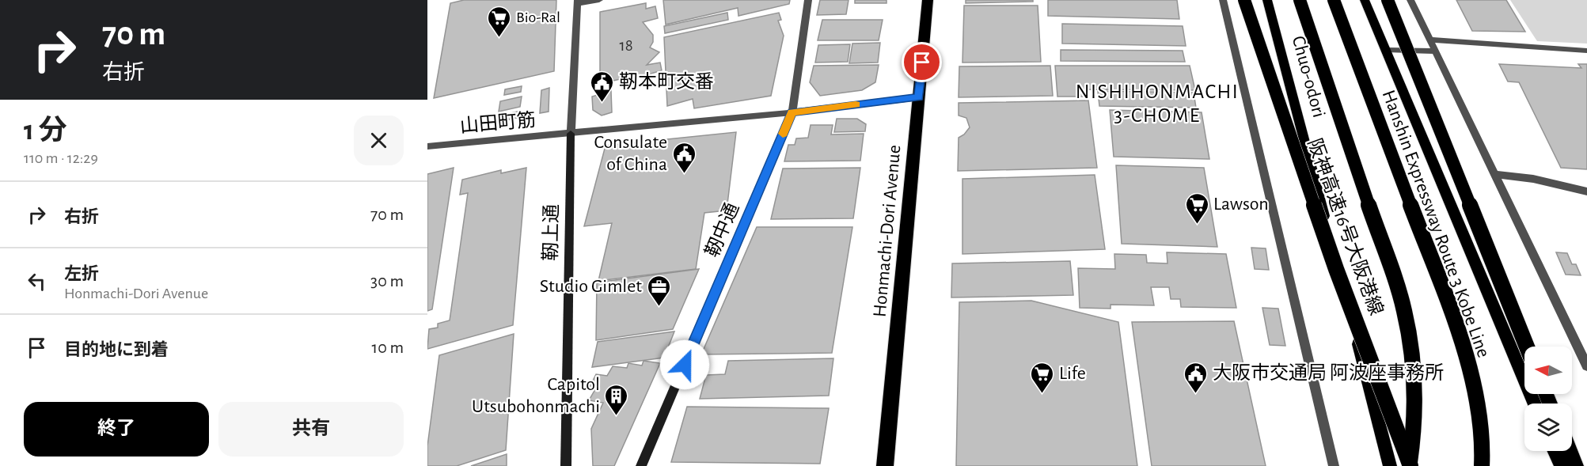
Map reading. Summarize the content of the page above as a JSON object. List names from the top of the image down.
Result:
{
  "streets": {
    "highway": ["Hanshin Expressway Route 3 Kobe Line", "阪神高速16号大阪港線", "Honmachi-Dori Avenue"],
    "main road": ["Chuo-odori"],
    "street": ["山田町筋", "靭中通", "靭上通"]
  },
  "crossings": [
    ["山田町筋", "靭中通"],
    ["山田町筋", "Honmachi-Dori Avenue"],
    ["山田町筋", "靭上通"]
  ],
  "districts": ["NISHIHONMACHI 3-CHOME"],
  "places": {
    "supermarket": ["Bio-Ral", "Lawson", "Life"],
    "public building": ["靭本町交番", "Consulate of China", "大阪市交通局 阿波座事務所"],
    "office": ["Studio Gimlet"],
    "building": ["Capitol Utsubohonmachi"]
  },
  "house_numbers": ["18"],
  "north": "left",
  "page": {
    "turn": ["70 m", "右折"],
    "heading": ["1 分", "110 m · 12:29"],
    "list": [
      {
        "name": "右折",
        "value": "70 m"
      },
      {
        "name": "左折",
        "note": "Honmachi-Dori Avenue",
        "value": "30 m"
      },
      {
        "name": "目的地に到着",
        "value": "10 m"
      }
    ],
    "buttons": ["終了", "共有"]
  }
}
